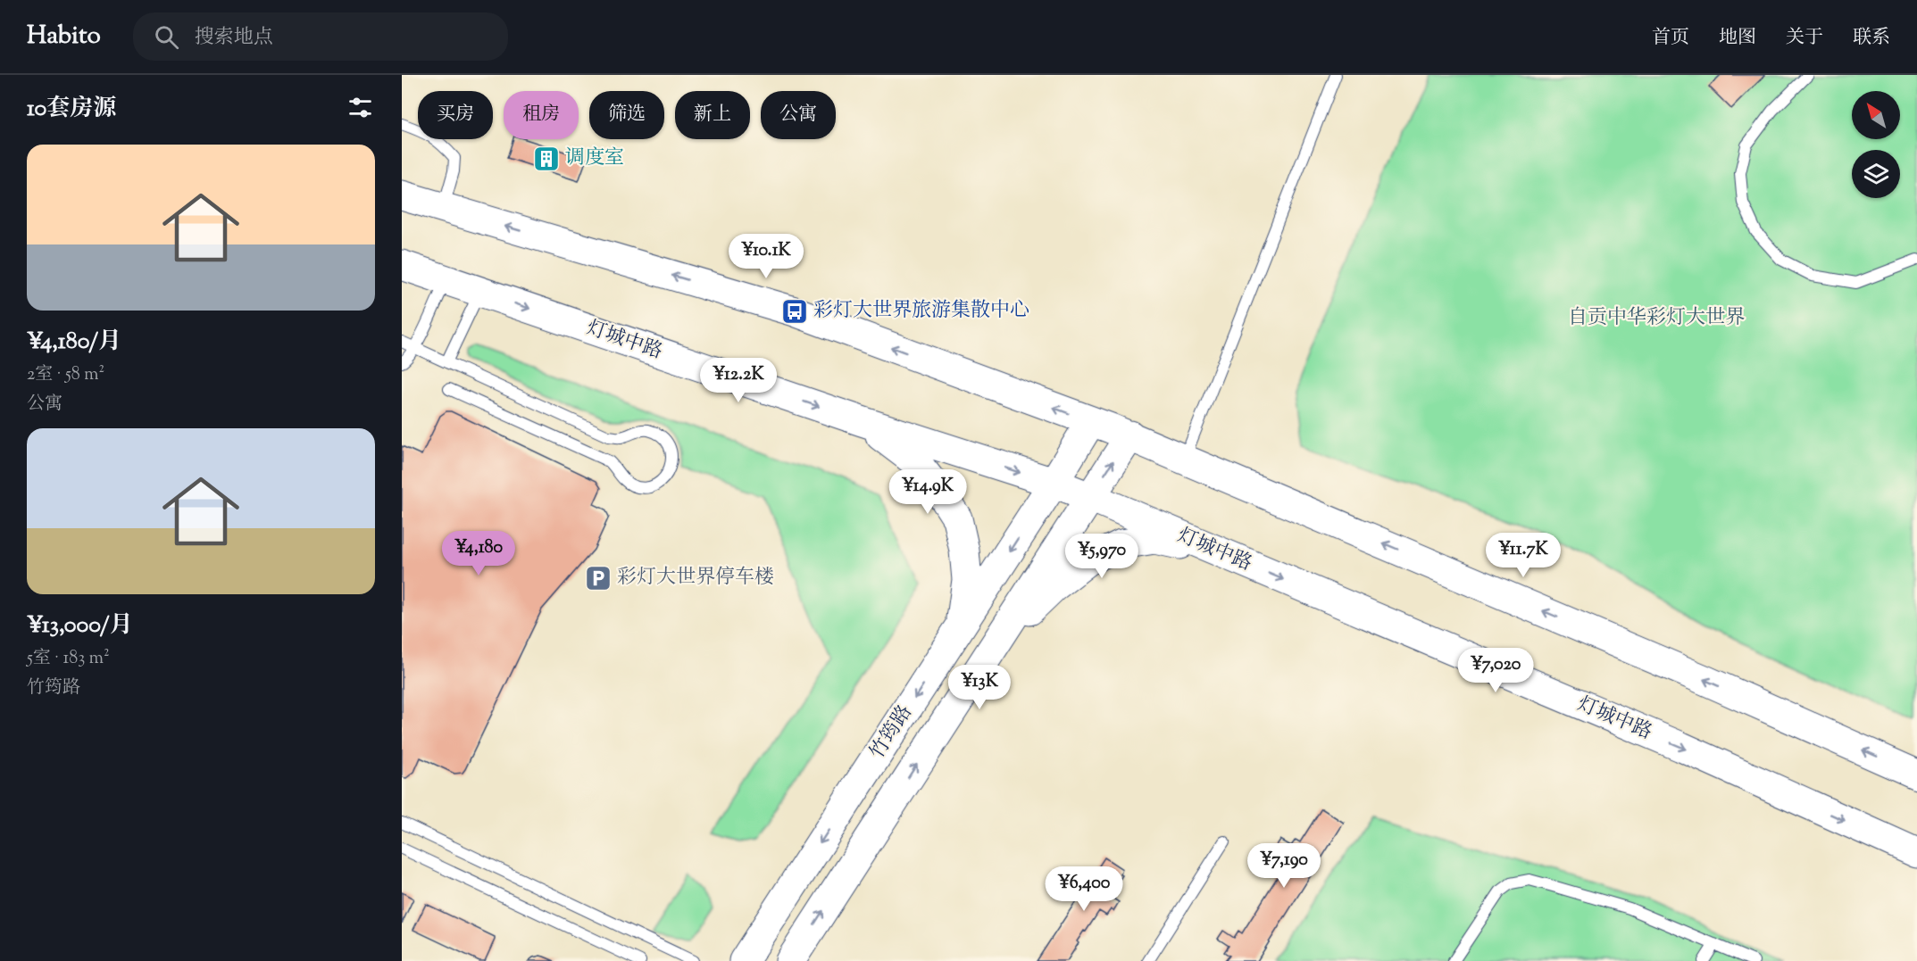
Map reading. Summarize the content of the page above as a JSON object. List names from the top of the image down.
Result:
{
  "streets": {
    "main road": ["灯城中路", "竹筠路"]
  },
  "crossings": [
    ["灯城中路", "竹筠路"]
  ],
  "parks": ["自贡中华彩灯大世界"],
  "places": {
    "building": ["调度室"],
    "bus stop": ["彩灯大世界旅游集散中心"],
    "parking": ["彩灯大世界停车楼"]
  },
  "north": "top left",
  "page": {
    "header": "Habito",
    "search": "搜索地点",
    "nav": [
      "首页",
      "地图",
      "关于",
      "联系"
    ],
    "heading": "10套房源",
    "chip": [
      "买房",
      "租房",
      "筛选",
      "新上",
      "公寓"
    ],
    "list": [
      {
        "name": "¥4,180/月",
        "note": "2室 · 58 m² · 公寓"
      },
      {
        "name": "¥13,000/月",
        "note": "5室 · 183 m² · 竹筠路"
      }
    ],
    "price": [
      "¥10.1K",
      "¥12.2K",
      "¥14.9K",
      "¥4,180",
      "¥11.7K",
      "¥5,970",
      "¥7,020",
      "¥13K",
      "¥7,190",
      "¥6,400"
    ]
  }
}
